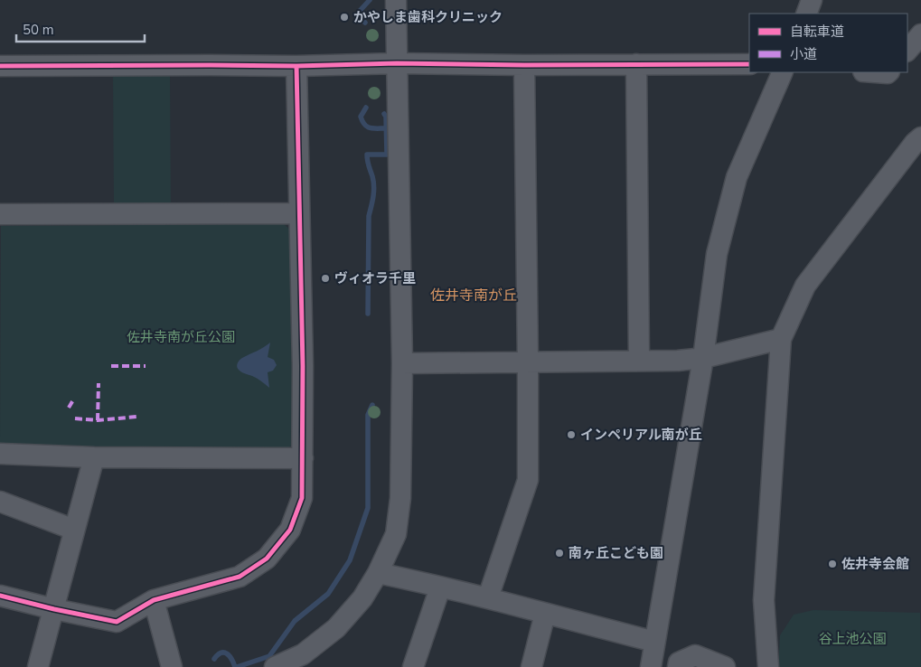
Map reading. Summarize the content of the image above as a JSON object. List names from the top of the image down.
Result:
{
  "districts": ["佐井寺南が丘"],
  "parks": ["佐井寺南が丘公園", "谷上池公園"],
  "places": [
    "かやしま歯科クリニック",
    "ヴィオラ千里",
    "インペリアル南が丘",
    "南ヶ丘こども園",
    "佐井寺会館"
  ],
  "legend": ["自転車道", "小道"],
  "scale_bar": "50 m"
}
